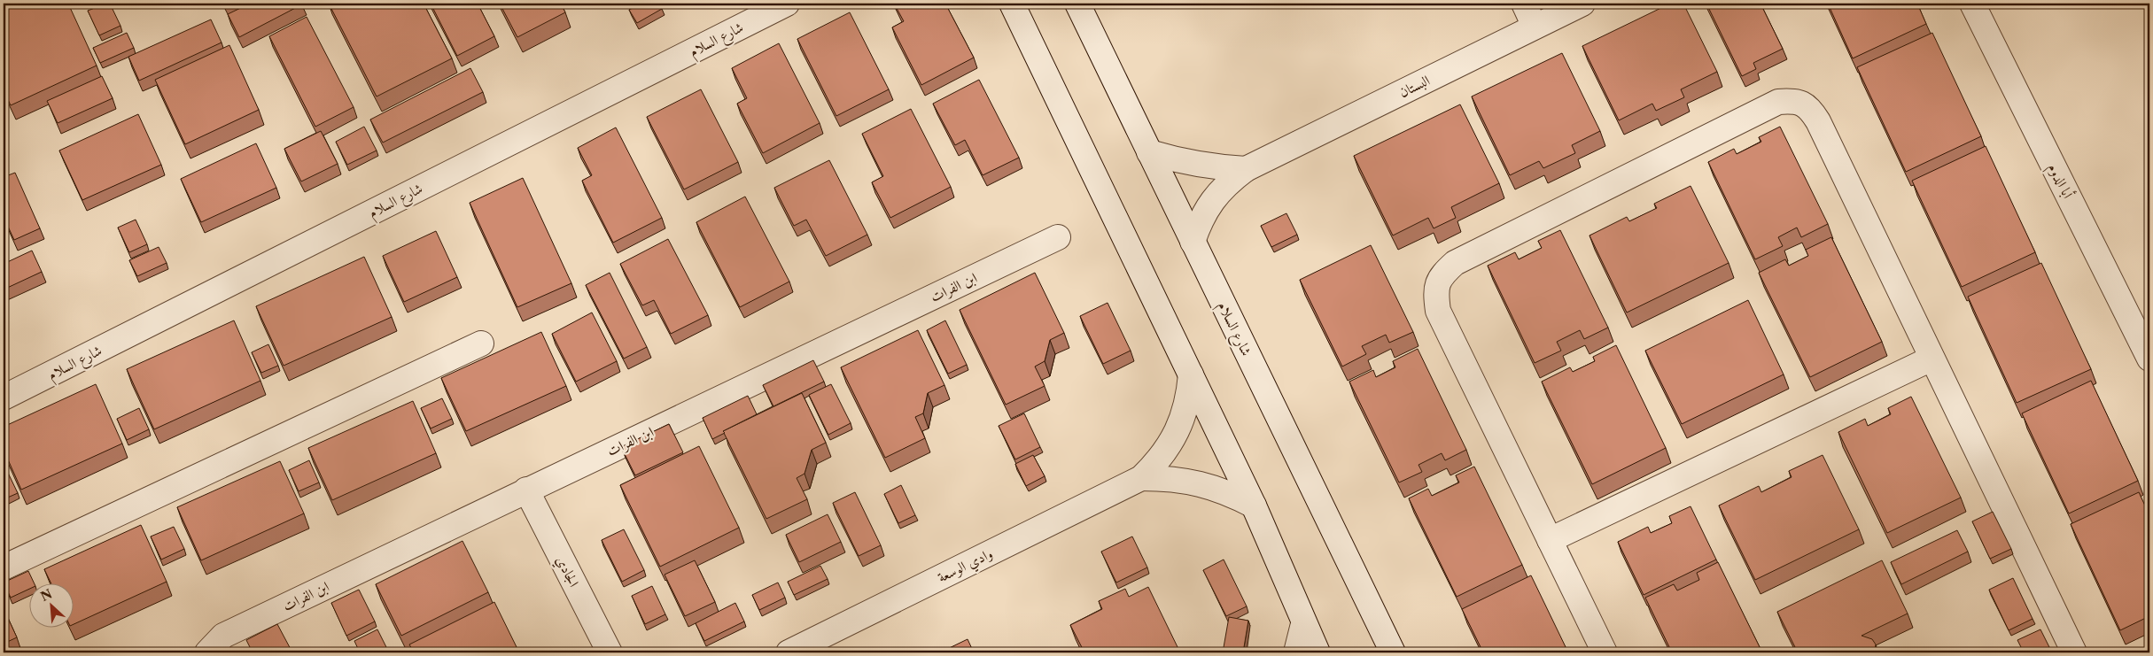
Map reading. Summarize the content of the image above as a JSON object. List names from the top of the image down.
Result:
{
  "streets": {
    "street": [
      "شارع السلام",
      "البستان",
      "أبا الدوم",
      "ابن الفرات",
      "وادي الوسعة",
      "الجادي"
    ]
  },
  "crossings": [
    ["شارع السلام", "البستان"],
    ["ابن الفرات", "الجادي"]
  ],
  "north": "top left"
}
